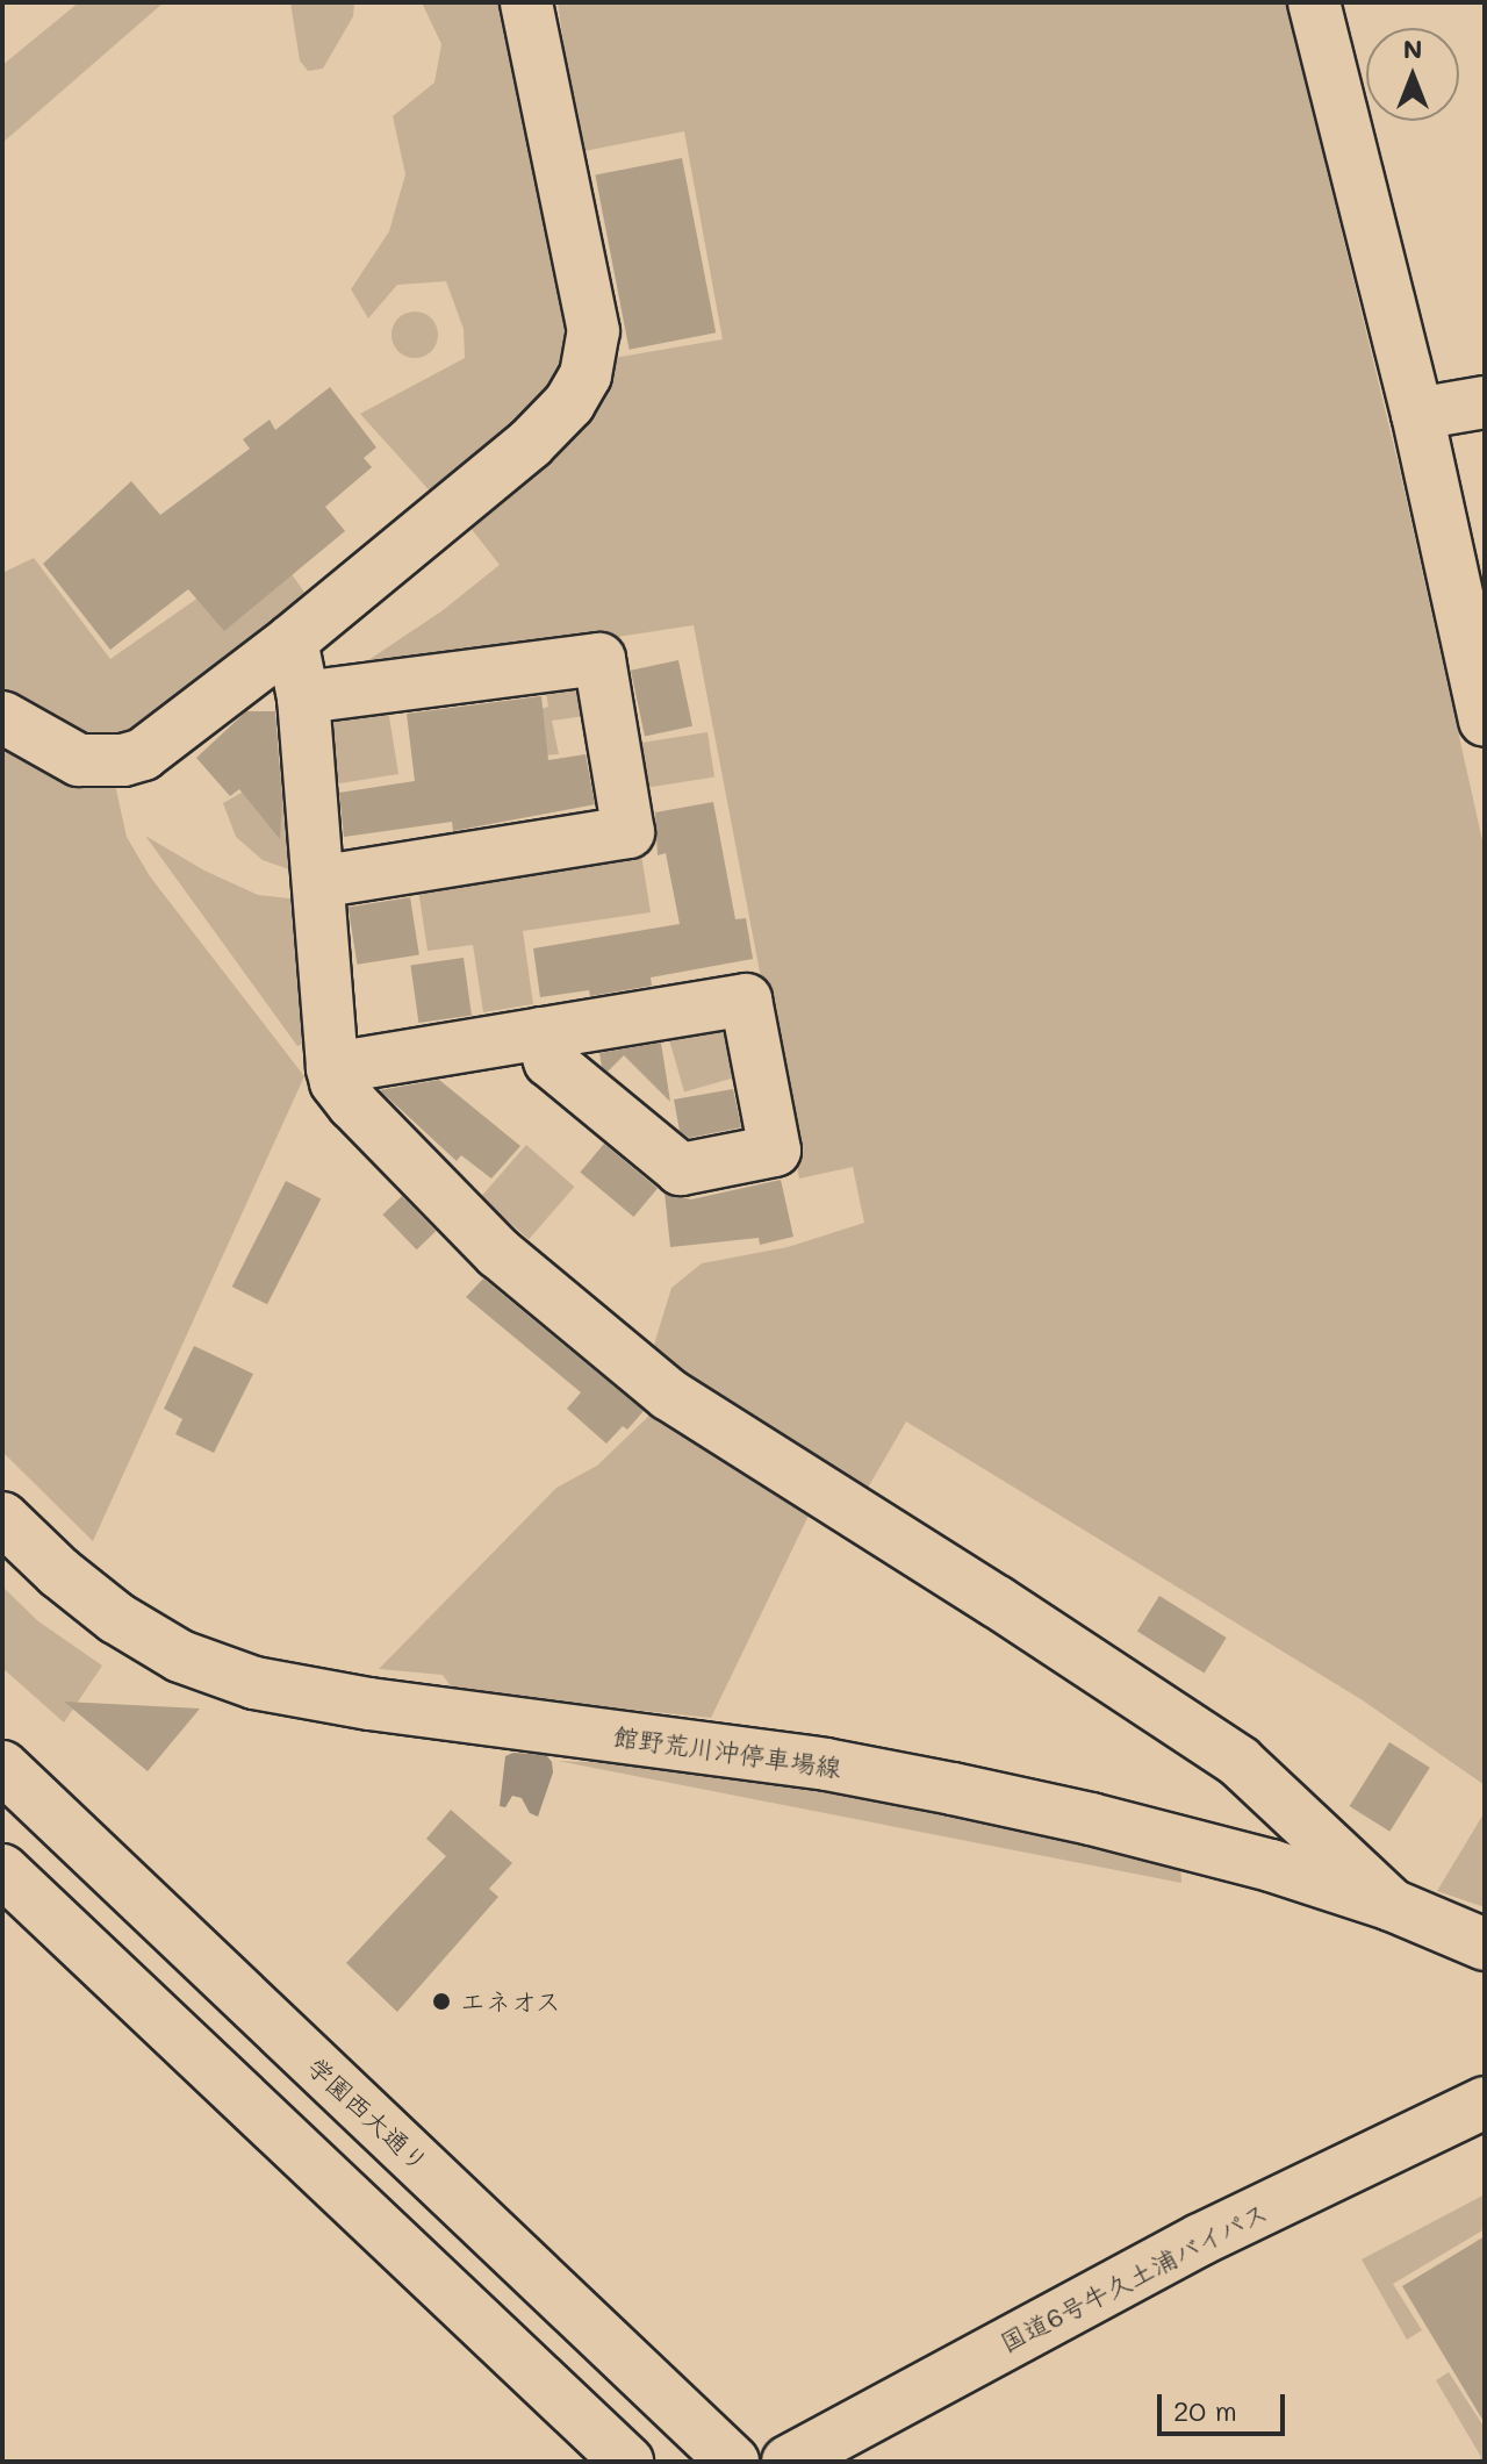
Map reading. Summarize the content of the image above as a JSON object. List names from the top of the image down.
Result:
{
  "streets": {
    "main road": ["館野荒川沖停車場線", "学園西大通り", "国道6号牛久土浦バイパス"]
  },
  "places": ["エネオス"],
  "scale_bar": "20 m",
  "north": "top"
}
